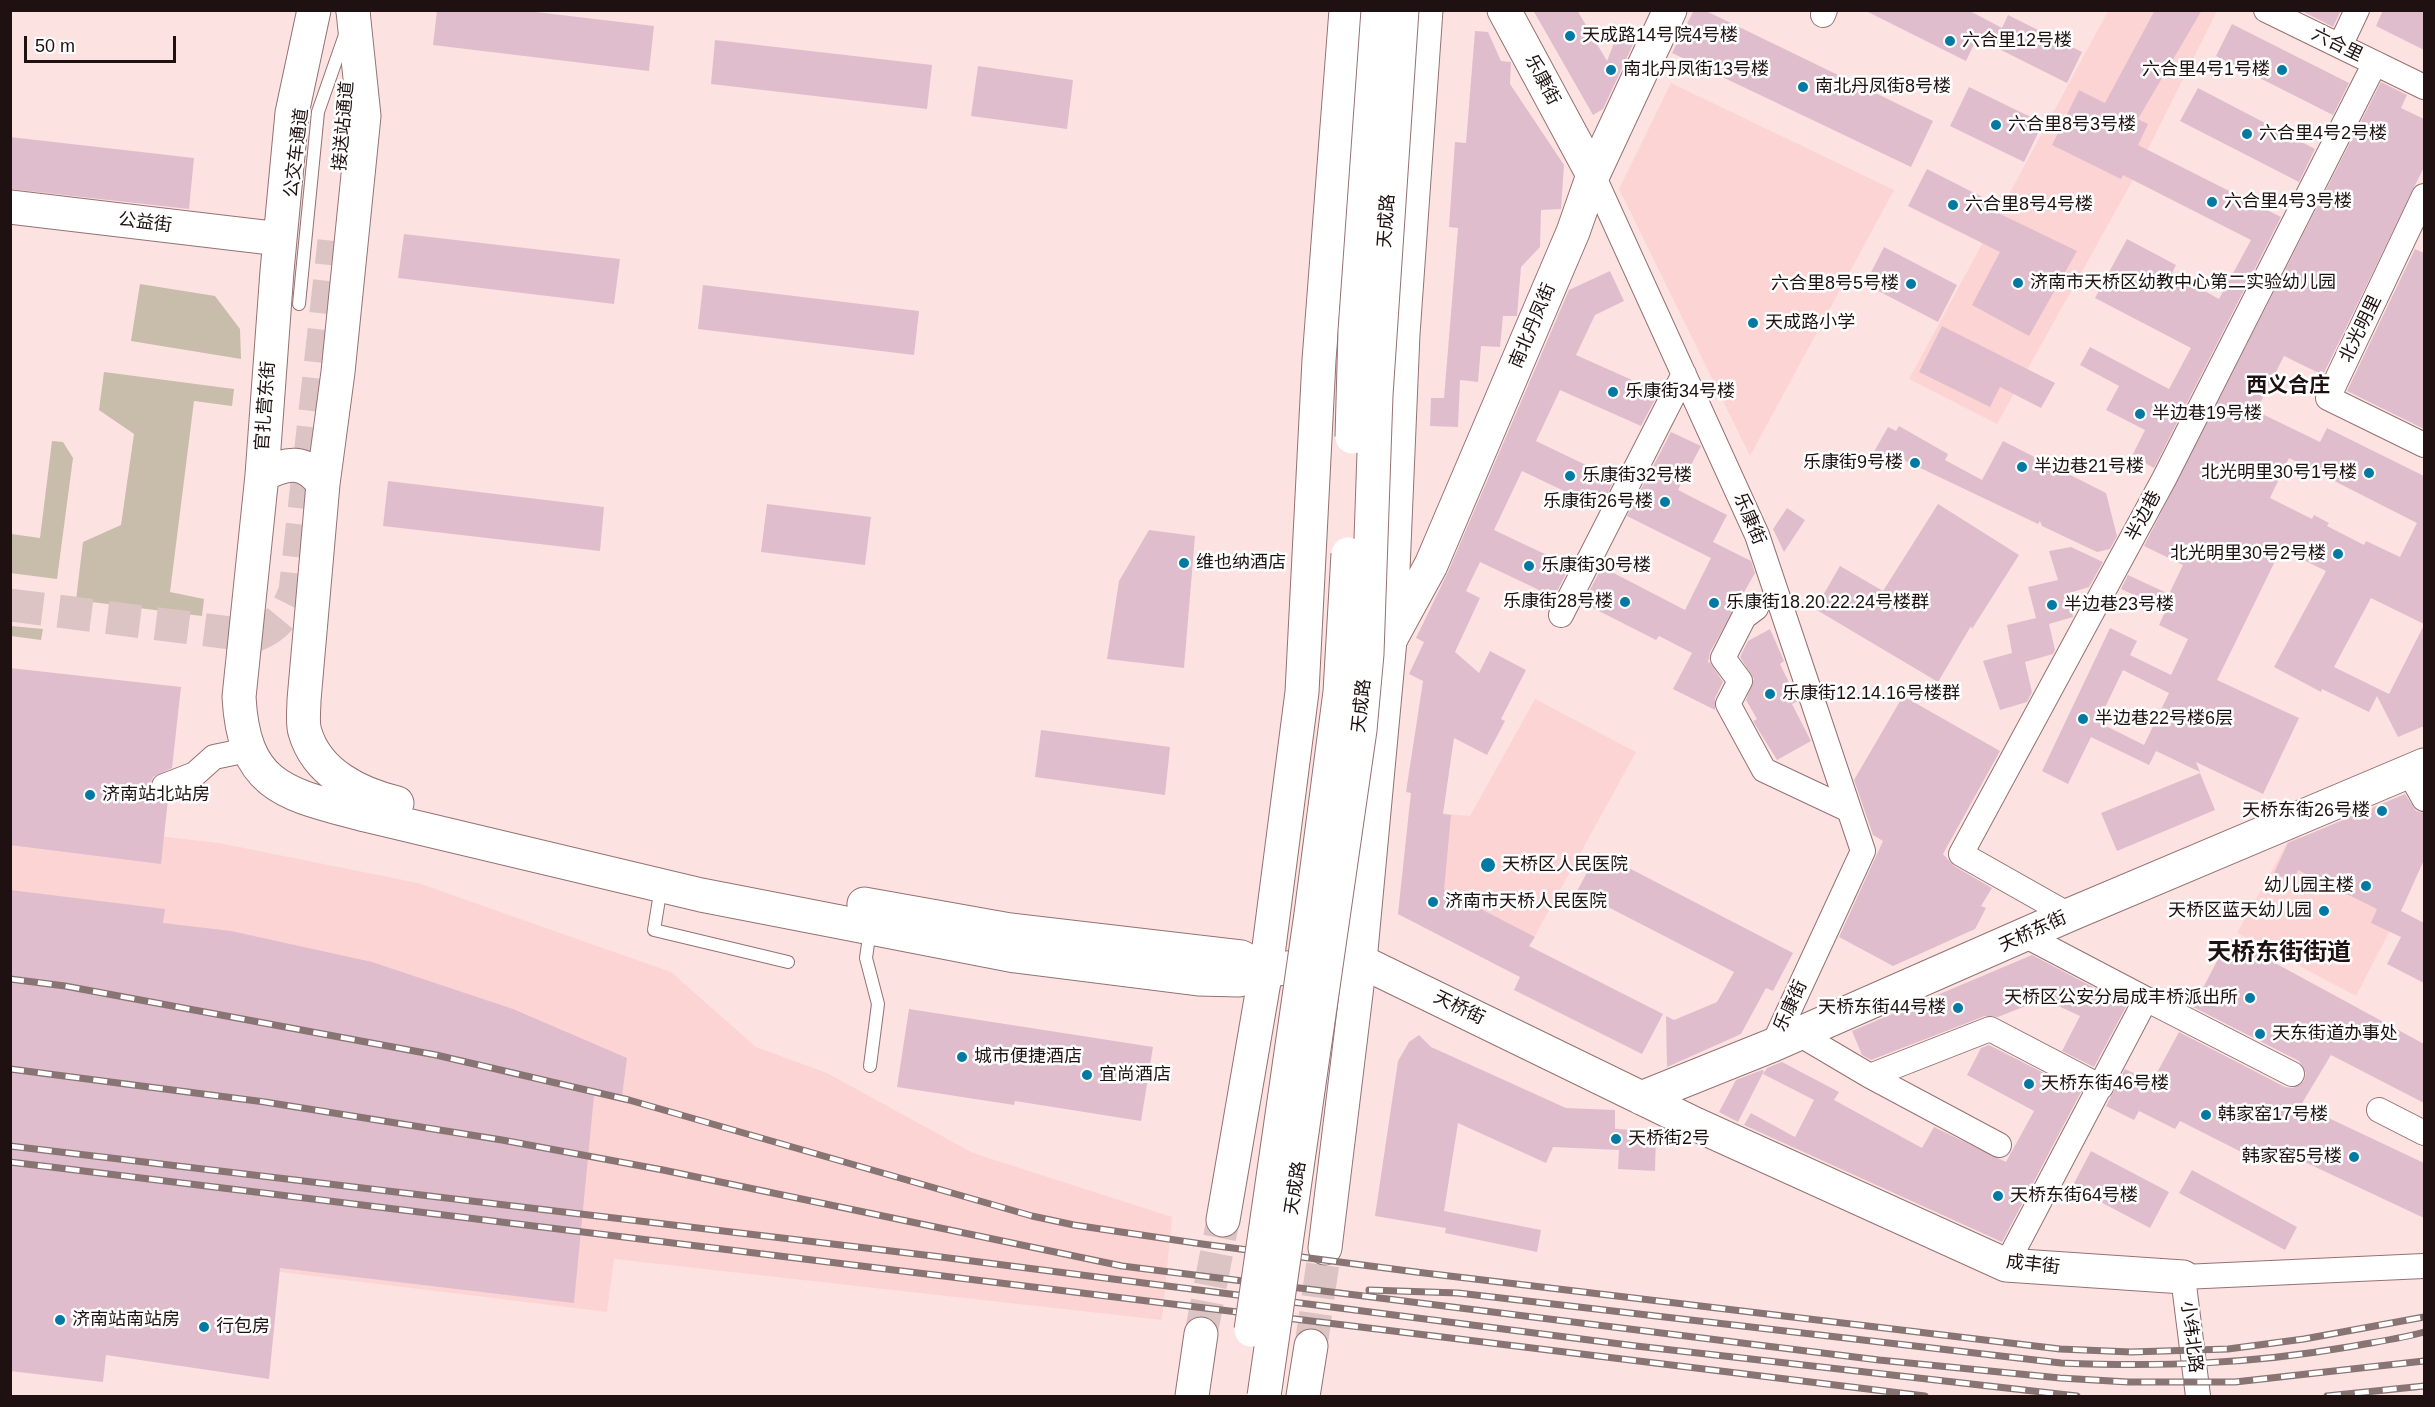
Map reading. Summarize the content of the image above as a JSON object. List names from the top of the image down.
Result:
{
  "streets": {
    "main road": [
      "乐康街",
      "接送站通道",
      "天成路",
      "公益街",
      "南北丹凤街",
      "官扎营东街",
      "天桥东街",
      "天桥街",
      "成丰街"
    ],
    "street": [
      "六合里",
      "北光明里",
      "半边巷",
      "小纬北路"
    ],
    "lane": ["公交车通道"]
  },
  "crossings": [
    ["六合里", "半边巷"],
    ["乐康街", "南北丹凤街"],
    ["乐康街", "天桥东街"],
    ["接送站通道", "公交车通道"],
    ["天成路", "南北丹凤街"],
    ["天成路", "天桥街"],
    ["公益街", "官扎营东街"],
    ["半边巷", "天桥东街"],
    ["天桥东街", "天桥街"],
    ["天桥东街", "成丰街"],
    ["天桥街", "成丰街"],
    ["成丰街", "小纬北路"]
  ],
  "districts": ["西义合庄", "天桥东街街道"],
  "places": [
    "天成路14号院4号楼",
    "六合里12号楼",
    "南北丹凤街13号楼",
    "六合里4号1号楼",
    "南北丹凤街8号楼",
    "六合里8号3号楼",
    "六合里4号2号楼",
    "六合里4号3号楼",
    "六合里8号4号楼",
    "济南市天桥区幼教中心第二实验幼儿园",
    "六合里8号5号楼",
    "天成路小学",
    "乐康街34号楼",
    "半边巷19号楼",
    "乐康街9号楼",
    "半边巷21号楼",
    "北光明里30号1号楼",
    "乐康街32号楼",
    "乐康街26号楼",
    "北光明里30号2号楼",
    "维也纳酒店",
    "乐康街30号楼",
    "乐康街28号楼",
    "乐康街18.20.22.24号楼群",
    "半边巷23号楼",
    "乐康街12.14.16号楼群",
    "半边巷22号楼6层",
    "济南站北站房",
    "天桥东街26号楼",
    "天桥区人民医院",
    "幼儿园主楼",
    "济南市天桥人民医院",
    "天桥区蓝天幼儿园",
    "天桥区公安分局成丰桥派出所",
    "天桥东街44号楼",
    "天东街道办事处",
    "城市便捷酒店",
    "宜尚酒店",
    "天桥东街46号楼",
    "韩家窑17号楼",
    "天桥街2号",
    "韩家窑5号楼",
    "天桥东街64号楼",
    "济南站南站房",
    "行包房"
  ],
  "scale_bar": "50 m"
}
